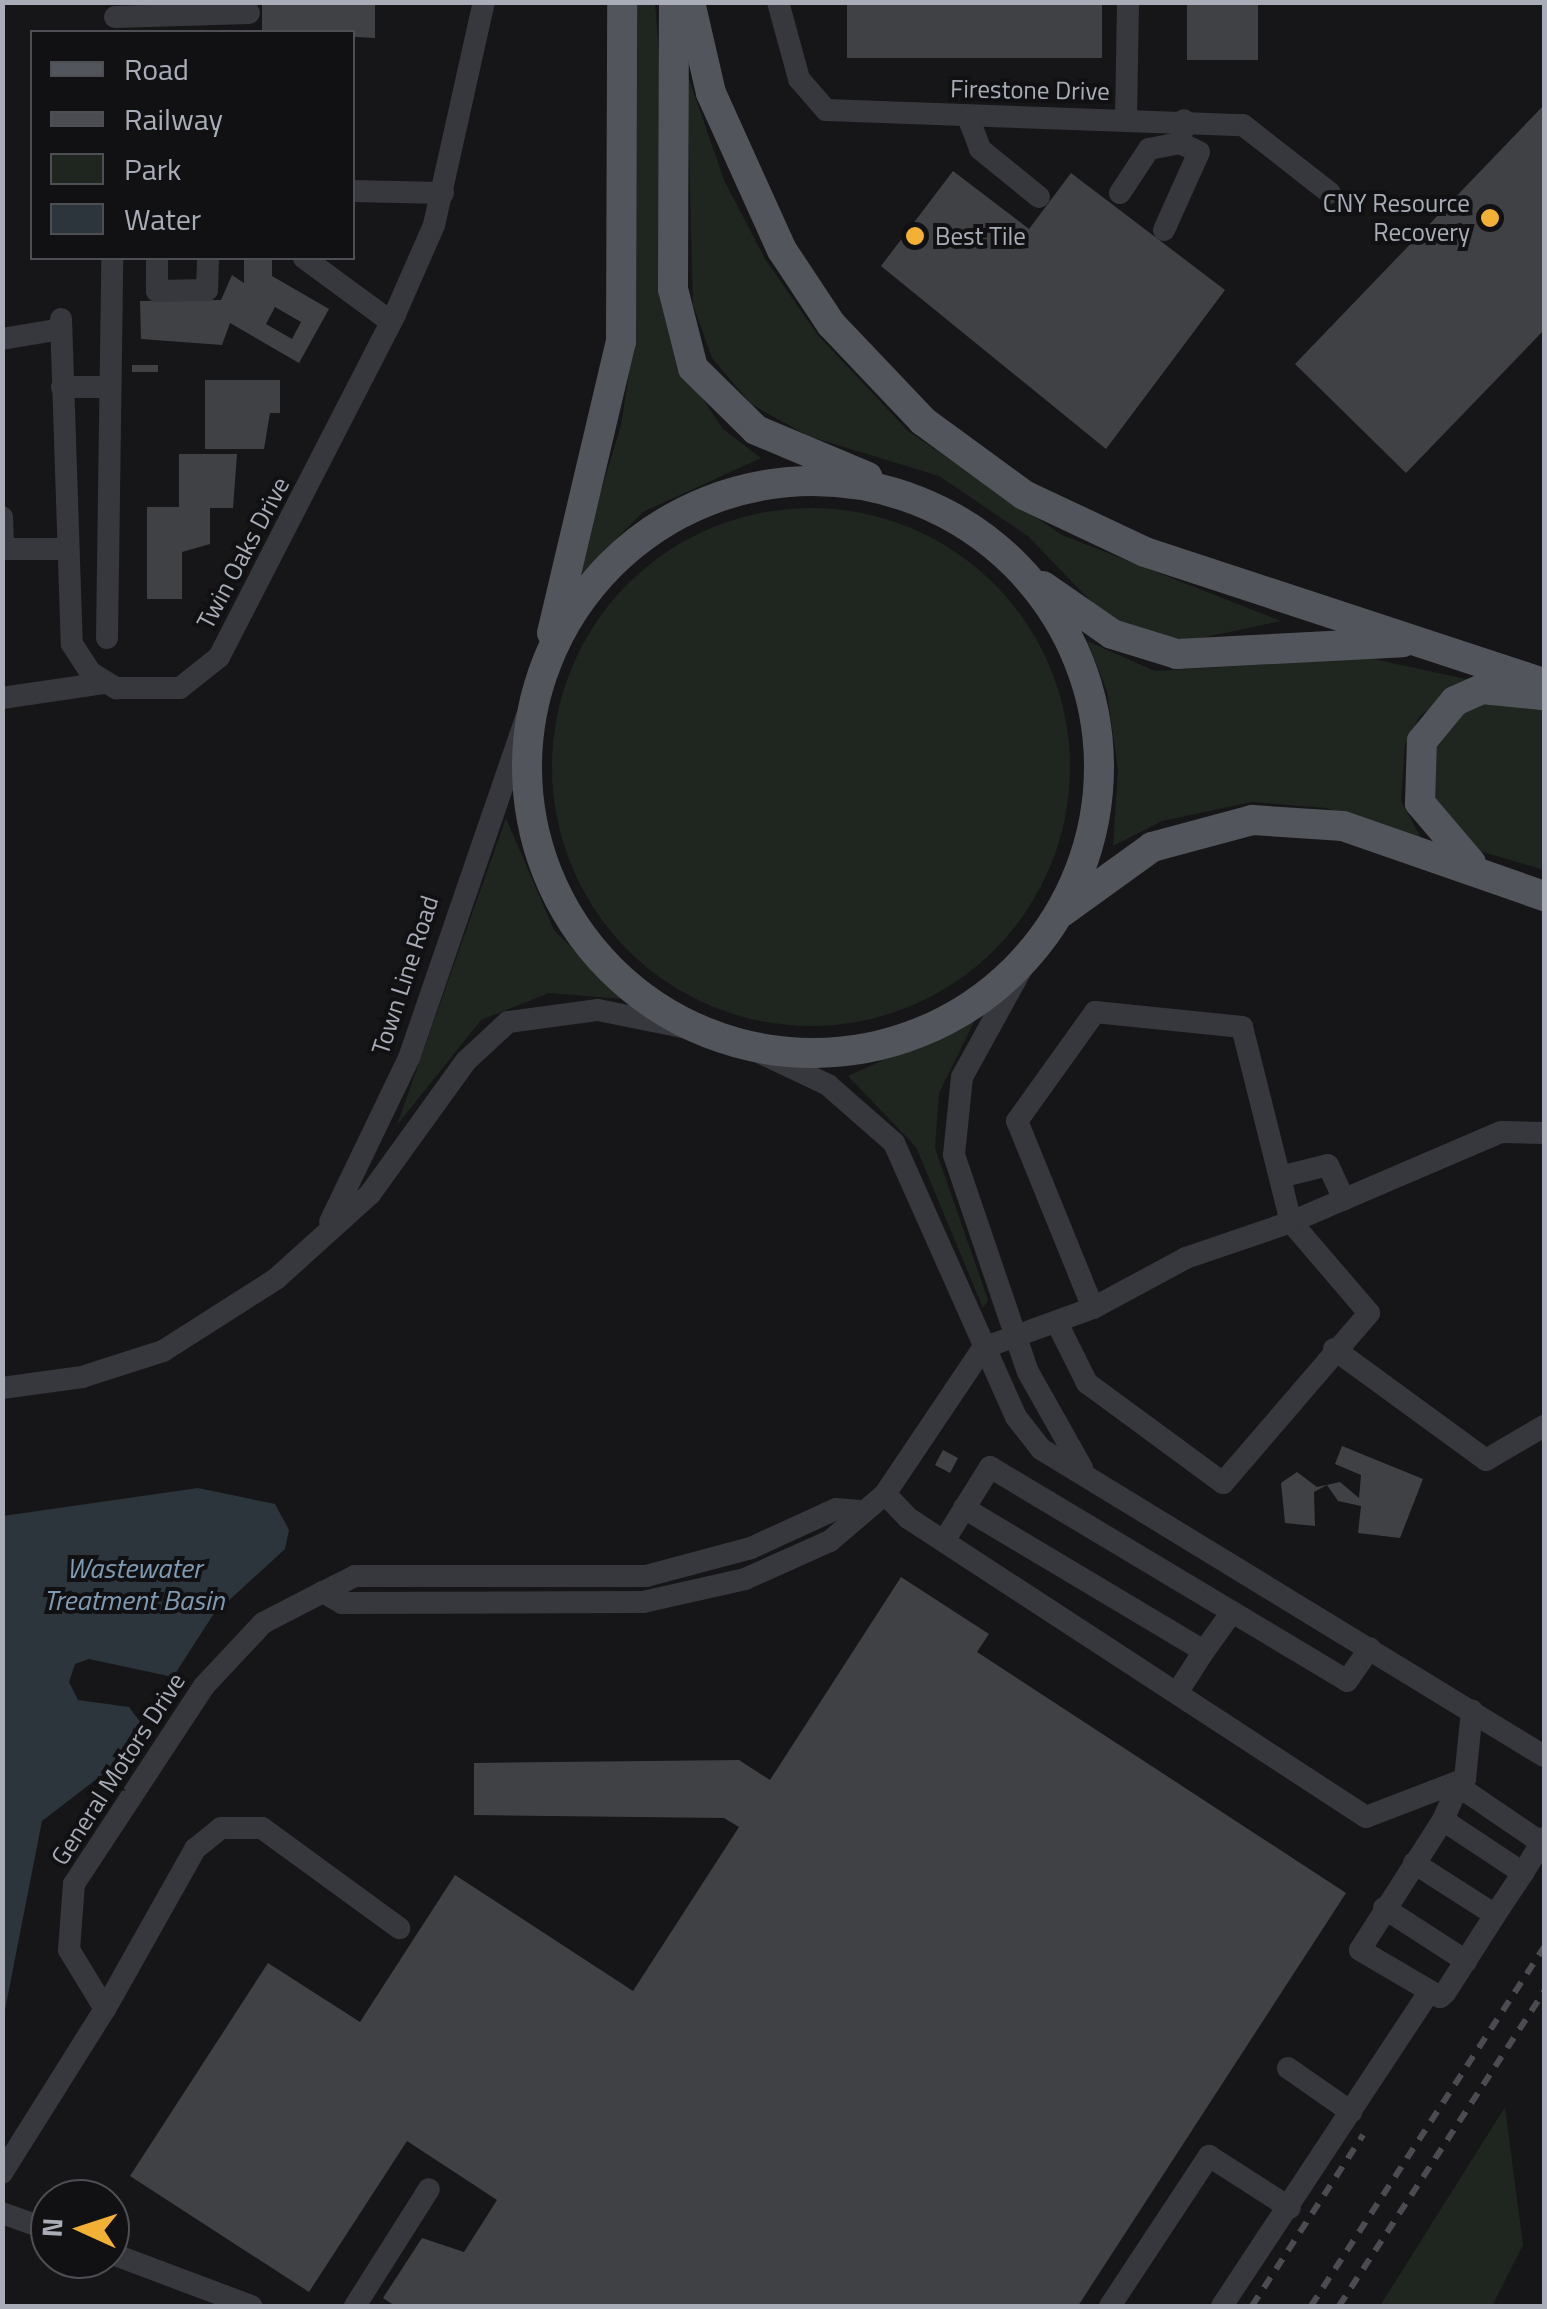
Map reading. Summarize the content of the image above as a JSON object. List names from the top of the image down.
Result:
{
  "streets": {
    "street": [
      "Firestone Drive",
      "Twin Oaks Drive",
      "Town Line Road",
      "General Motors Drive"
    ]
  },
  "water": ["Wastewater Treatment Basin"],
  "places": ["CNY Resource Recovery", "Best Tile"],
  "legend": [
    "Road",
    "Railway",
    "Park",
    "Water"
  ],
  "north": "left"
}
